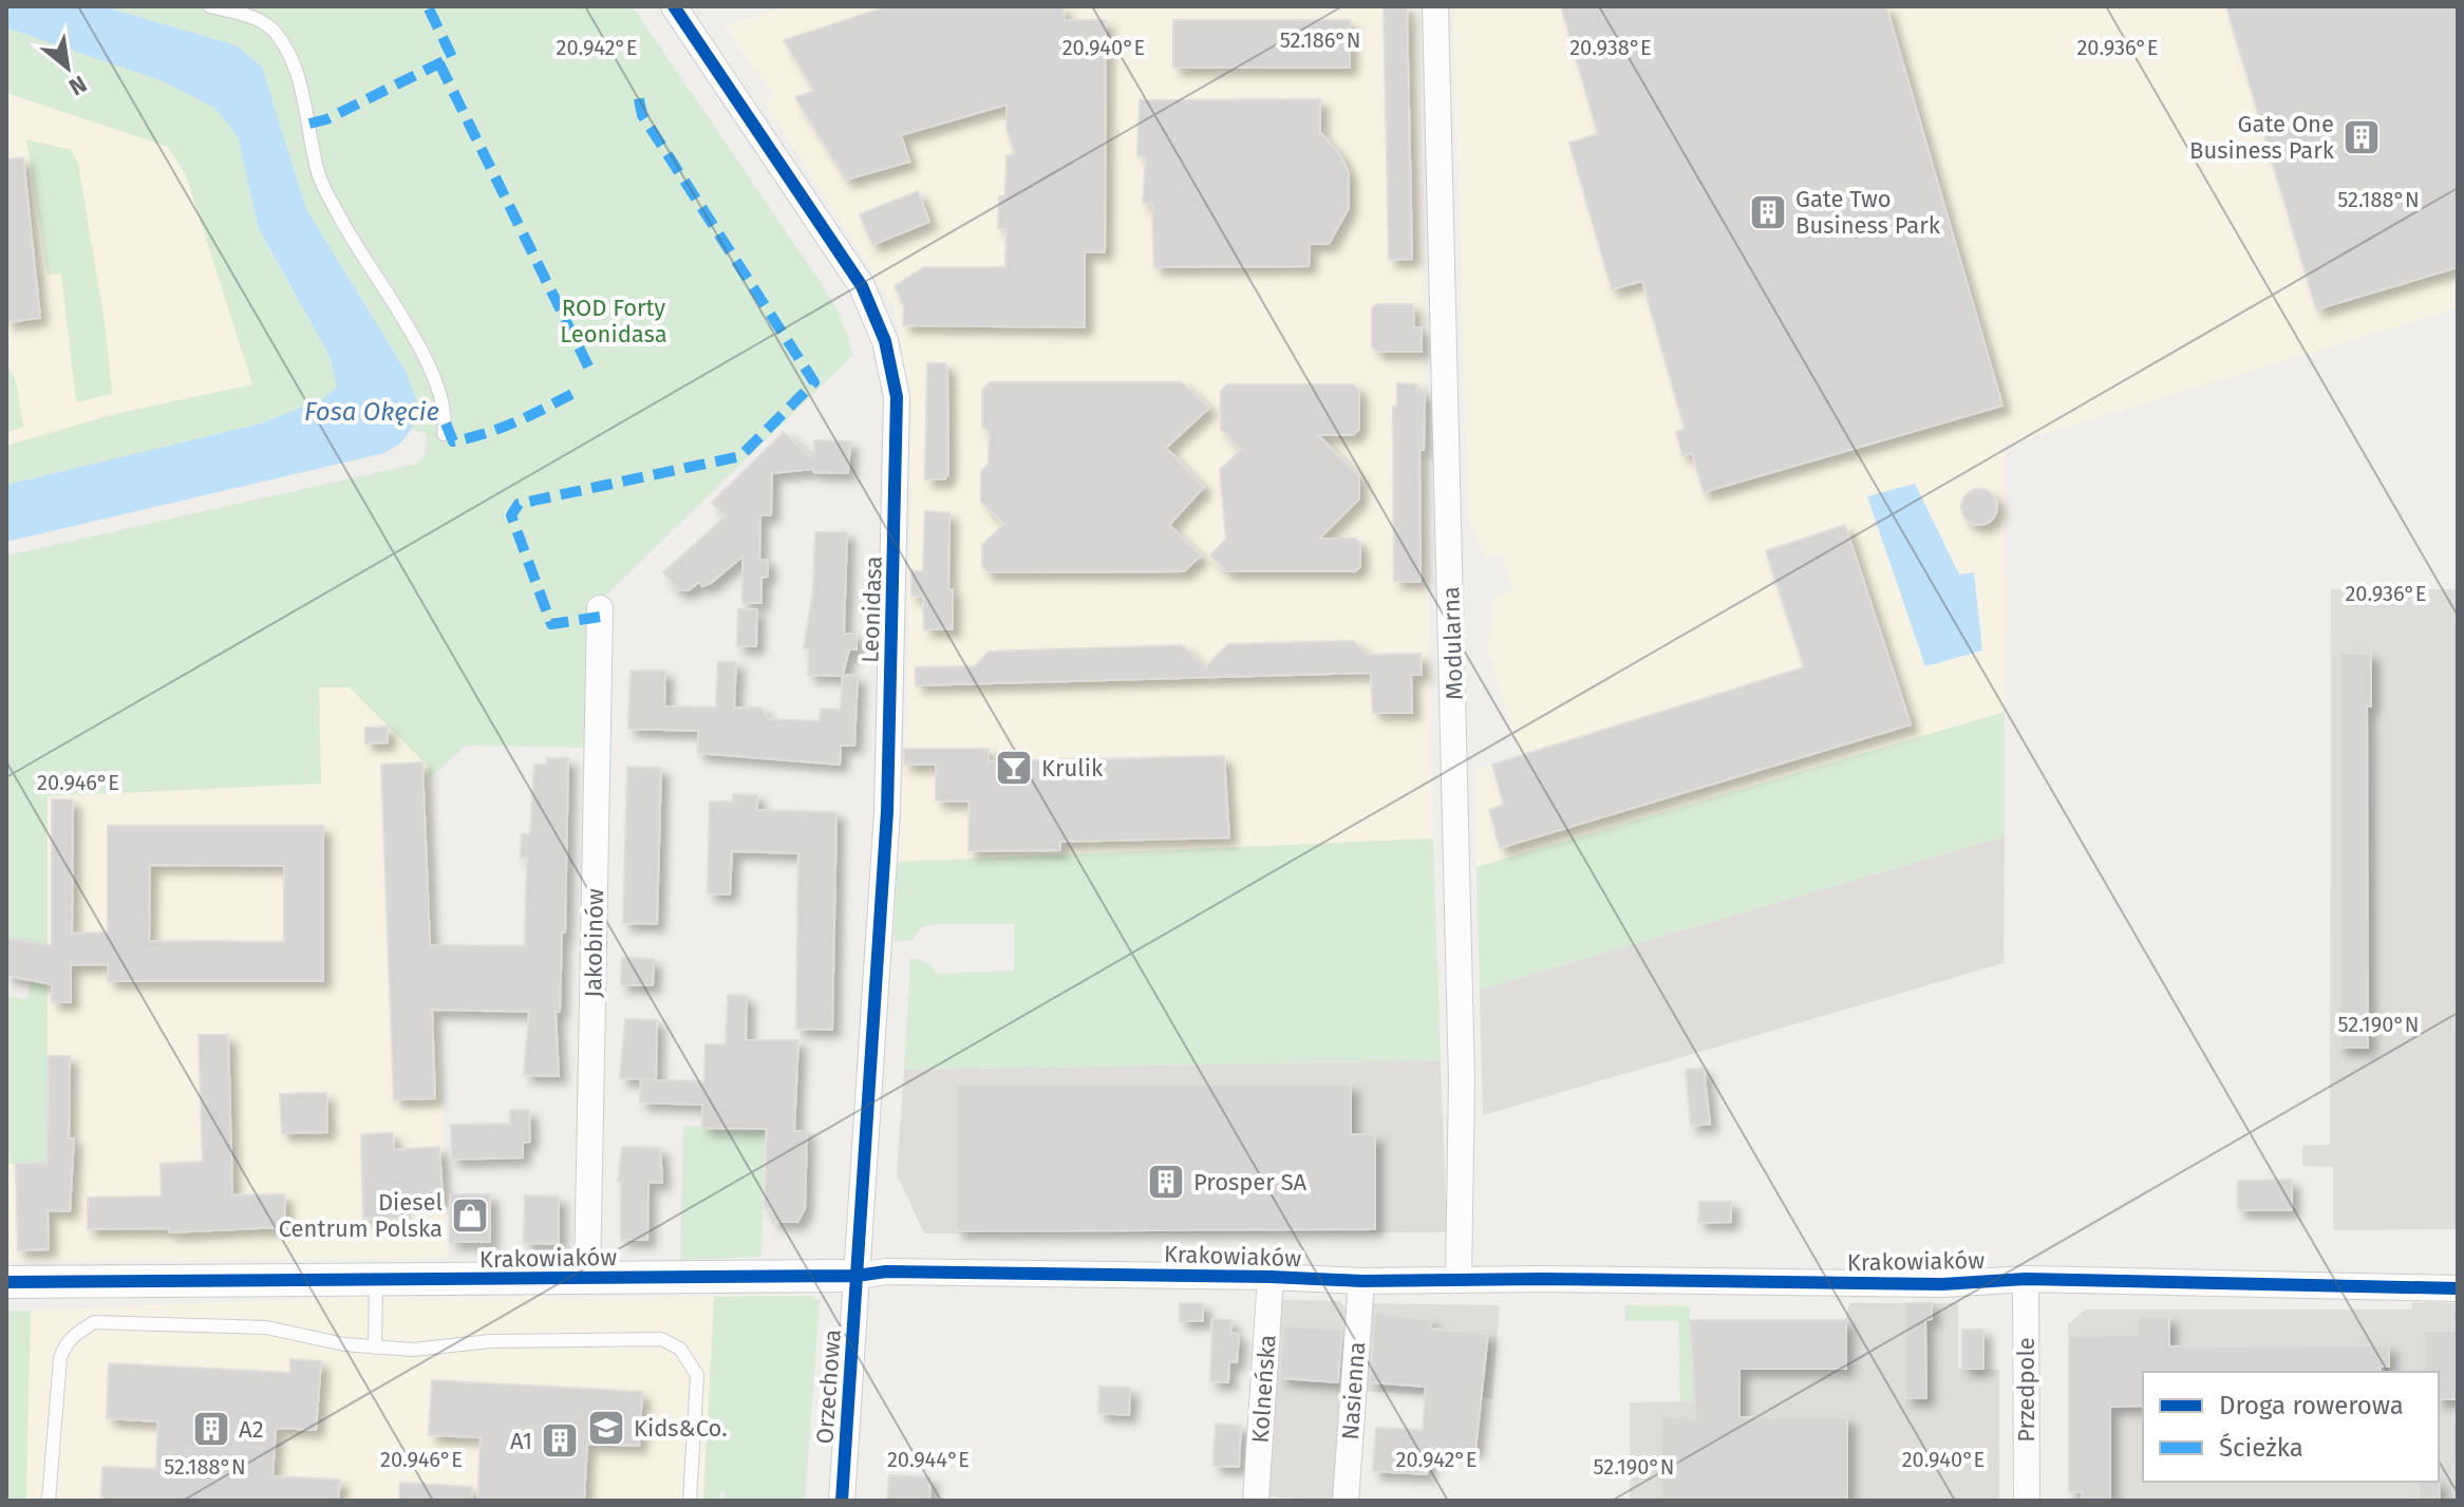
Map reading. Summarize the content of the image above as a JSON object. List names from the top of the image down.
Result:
{
  "streets": {
    "street": [
      "Leonidasa",
      "Modularna",
      "Jakobinów",
      "Krakowiaków",
      "Orzechowa",
      "Kolneńska",
      "Przedpole",
      "Nasienna"
    ]
  },
  "crossings": [
    ["Leonidasa", "Krakowiaków"],
    ["Leonidasa", "Orzechowa"],
    ["Modularna", "Krakowiaków"],
    ["Jakobinów", "Krakowiaków"],
    ["Krakowiaków", "Orzechowa"],
    ["Krakowiaków", "Kolneńska"],
    ["Krakowiaków", "Przedpole"],
    ["Krakowiaków", "Nasienna"]
  ],
  "water": ["Fosa Okęcie"],
  "parks": ["ROD Forty Leonidasa"],
  "places": {
    "building": [
      "Gate One Business Park",
      "Gate Two Business Park",
      "Prosper SA",
      "A2",
      "A1"
    ],
    "bar": ["Krulik"],
    "shop": ["Diesel Centrum Polska"],
    "school or university": ["Kids&Co."]
  },
  "legend": ["Droga rowerowa", "Ścieżka"],
  "north": "bottom right",
  "coordinates": [
    "52.186°N",
    "20.938°E",
    "20.942°E",
    "20.940°E",
    "20.936°E",
    "52.188°N",
    "20.946°E",
    "52.190°N",
    "20.944°E"
  ]
}
